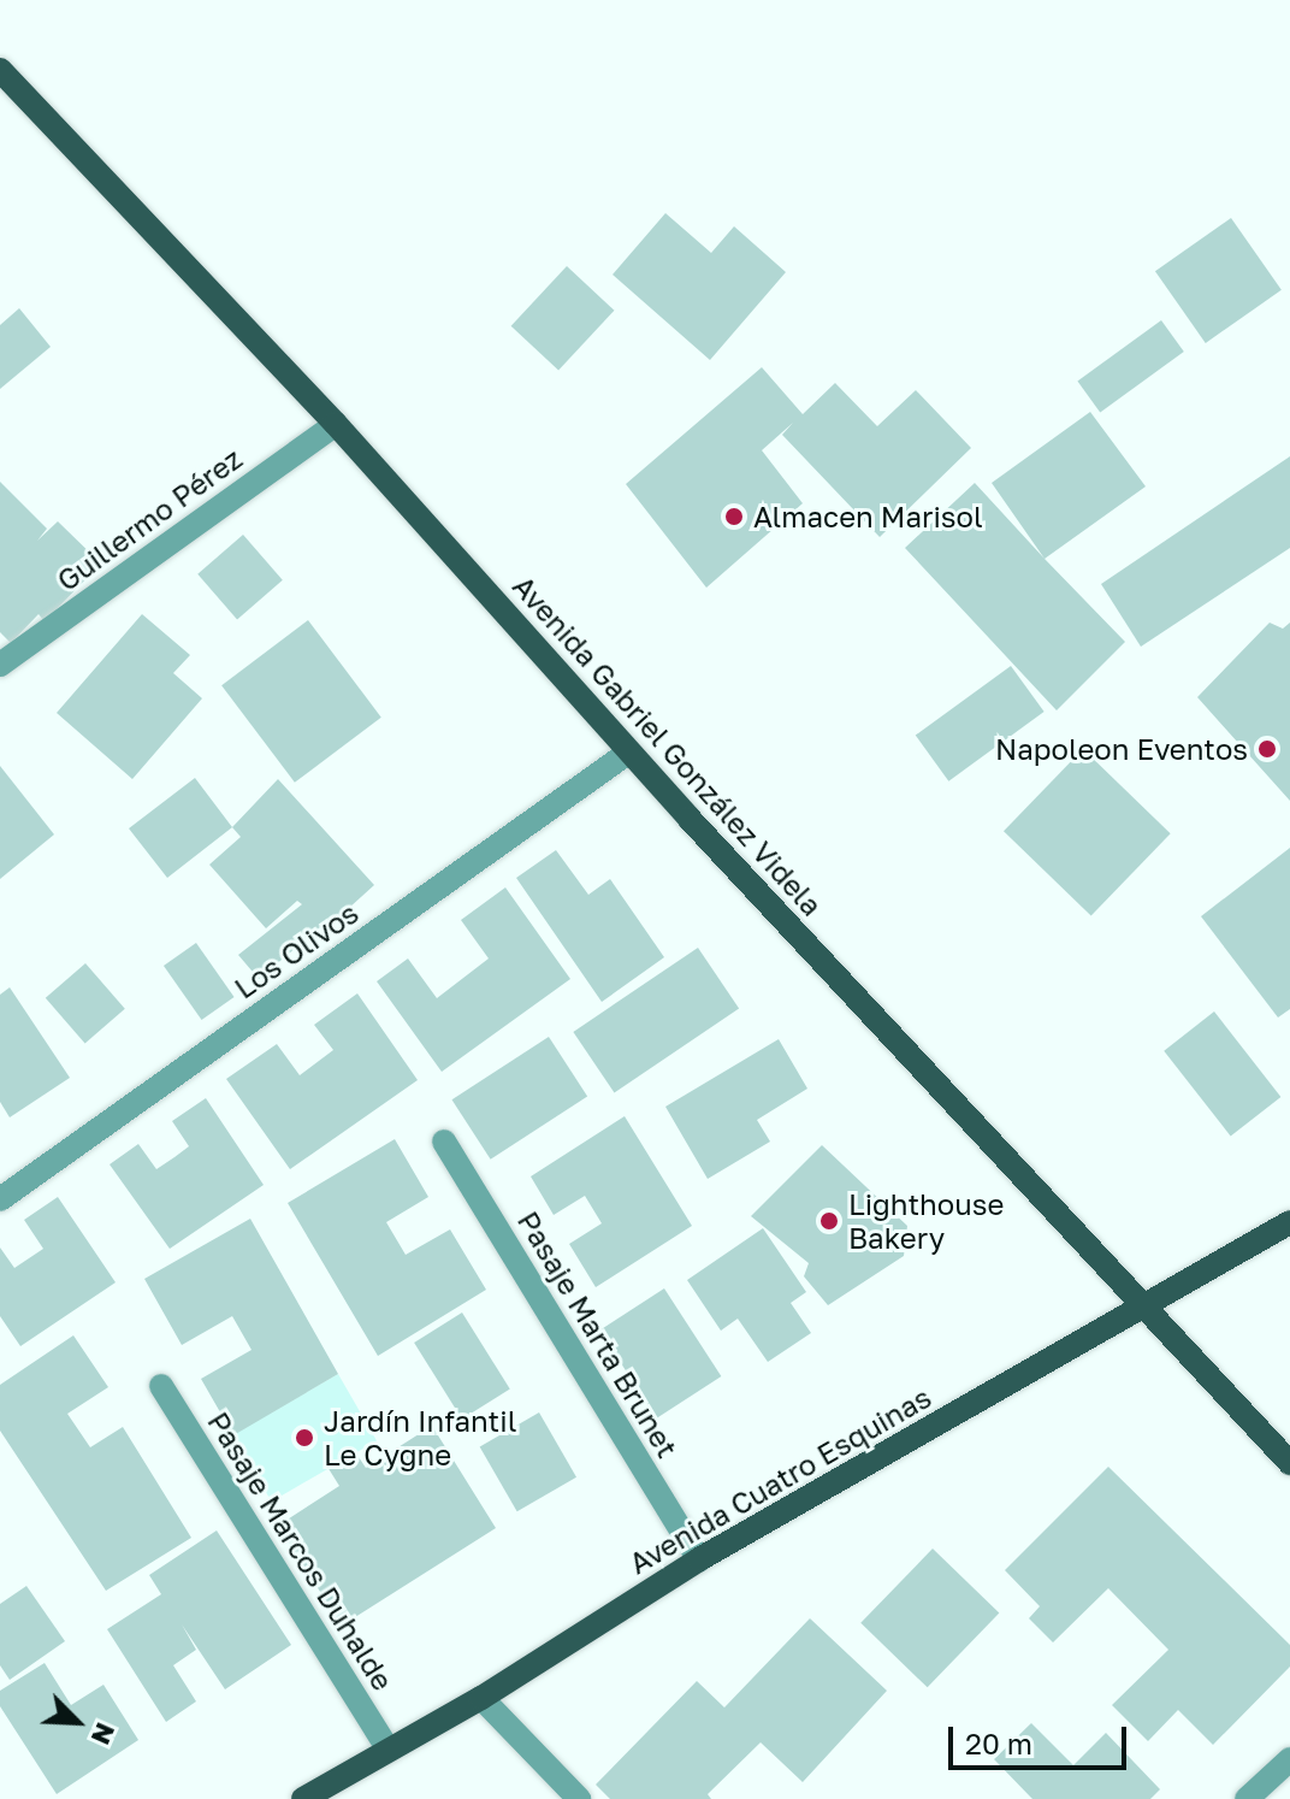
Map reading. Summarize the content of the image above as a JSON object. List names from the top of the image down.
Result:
{
  "streets": {
    "main road": ["Avenida Gabriel González Videla", "Avenida Cuatro Esquinas"],
    "street": [
      "Guillermo Pérez",
      "Los Olivos",
      "Pasaje Marta Brunet",
      "Pasaje Marcos Duhalde"
    ]
  },
  "crossings": [
    ["Guillermo Pérez", "Avenida Gabriel González Videla"],
    ["Avenida Gabriel González Videla", "Los Olivos"],
    ["Avenida Gabriel González Videla", "Avenida Cuatro Esquinas"],
    ["Pasaje Marta Brunet", "Avenida Cuatro Esquinas"],
    ["Avenida Cuatro Esquinas", "Pasaje Marcos Duhalde"]
  ],
  "places": [
    "Almacen Marisol",
    "Napoleon Eventos",
    "Lighthouse Bakery",
    "Jardín Infantil Le Cygne"
  ],
  "scale_bar": "20 m",
  "north": "bottom right"
}
